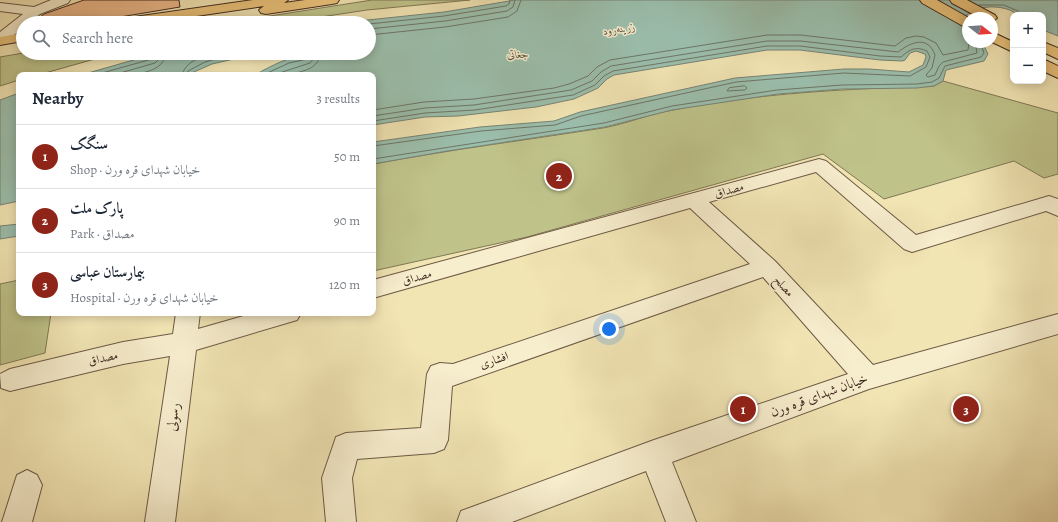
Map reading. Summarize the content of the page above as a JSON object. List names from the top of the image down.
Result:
{
  "streets": {
    "street": [
      "مصداق",
      "مصلح",
      "افشاری",
      "خیابان شهدای قره ورن",
      "رسولی"
    ]
  },
  "crossings": [
    ["مصداق", "مصلح"],
    ["مصداق", "رسولی"],
    ["مصلح", "افشاری"],
    ["مصلح", "خیابان شهدای قره ورن"]
  ],
  "water": ["زرینه‌رود", "جغاتی"],
  "north": "right",
  "page": {
    "map_buttons": ["+", "−"],
    "search": "Search here",
    "heading": ["Nearby", "3 results"],
    "list": [
      {
        "mark": "1",
        "name": "سنگک",
        "note": "Shop · خیابان شهدای قره ورن",
        "value": "50 m"
      },
      {
        "mark": "2",
        "name": "پارک ملت",
        "note": "Park · مصداق",
        "value": "90 m"
      },
      {
        "mark": "3",
        "name": "بیمارستان عباسی",
        "note": "Hospital · خیابان شهدای قره ورن",
        "value": "120 m"
      }
    ],
    "pins": ["2", "1", "3"]
  }
}
